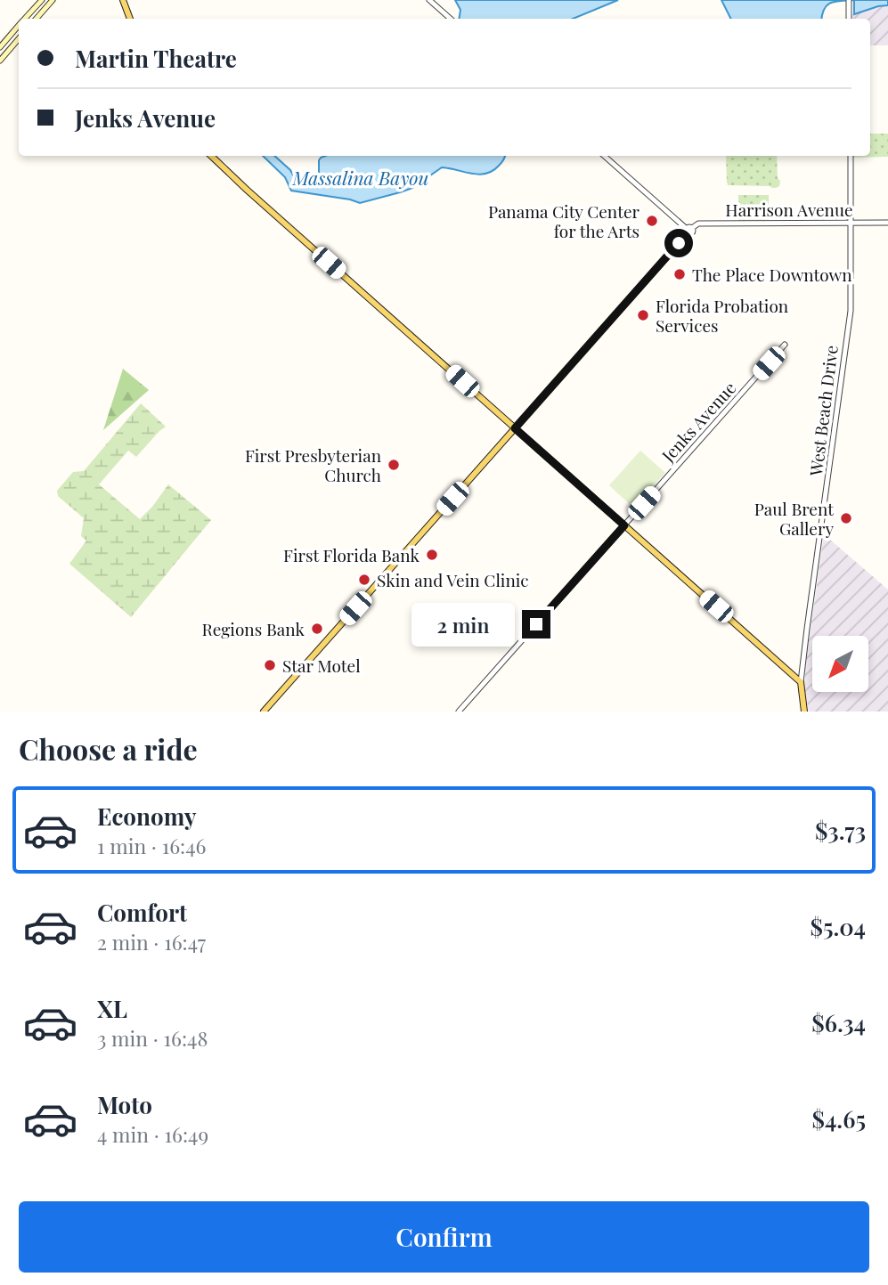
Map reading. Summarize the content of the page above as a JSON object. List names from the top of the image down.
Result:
{
  "streets": {
    "main road": ["West Beach Drive"],
    "street": ["Harrison Avenue", "Jenks Avenue"]
  },
  "crossings": [
    ["Harrison Avenue", "West Beach Drive"]
  ],
  "water": ["Massalina Bayou"],
  "places": [
    "Panama City Center for the Arts",
    "The Place Downtown",
    "Florida Probation Services",
    "First Presbyterian Church",
    "Paul Brent Gallery",
    "First Florida Bank",
    "Skin and Vein Clinic",
    "Regions Bank",
    "Star Motel"
  ],
  "north": "bottom left",
  "page": {
    "banner": ["Martin Theatre", "Jenks Avenue"],
    "bubble": "2 min",
    "heading": "Choose a ride",
    "list": [
      {
        "name": "Economy",
        "note": "1 min · 16:46",
        "value": "$3.73"
      },
      {
        "name": "Comfort",
        "note": "2 min · 16:47",
        "value": "$5.04"
      },
      {
        "name": "XL",
        "note": "3 min · 16:48",
        "value": "$6.34"
      },
      {
        "name": "Moto",
        "note": "4 min · 16:49",
        "value": "$4.65"
      }
    ],
    "buttons": "Confirm"
  }
}
